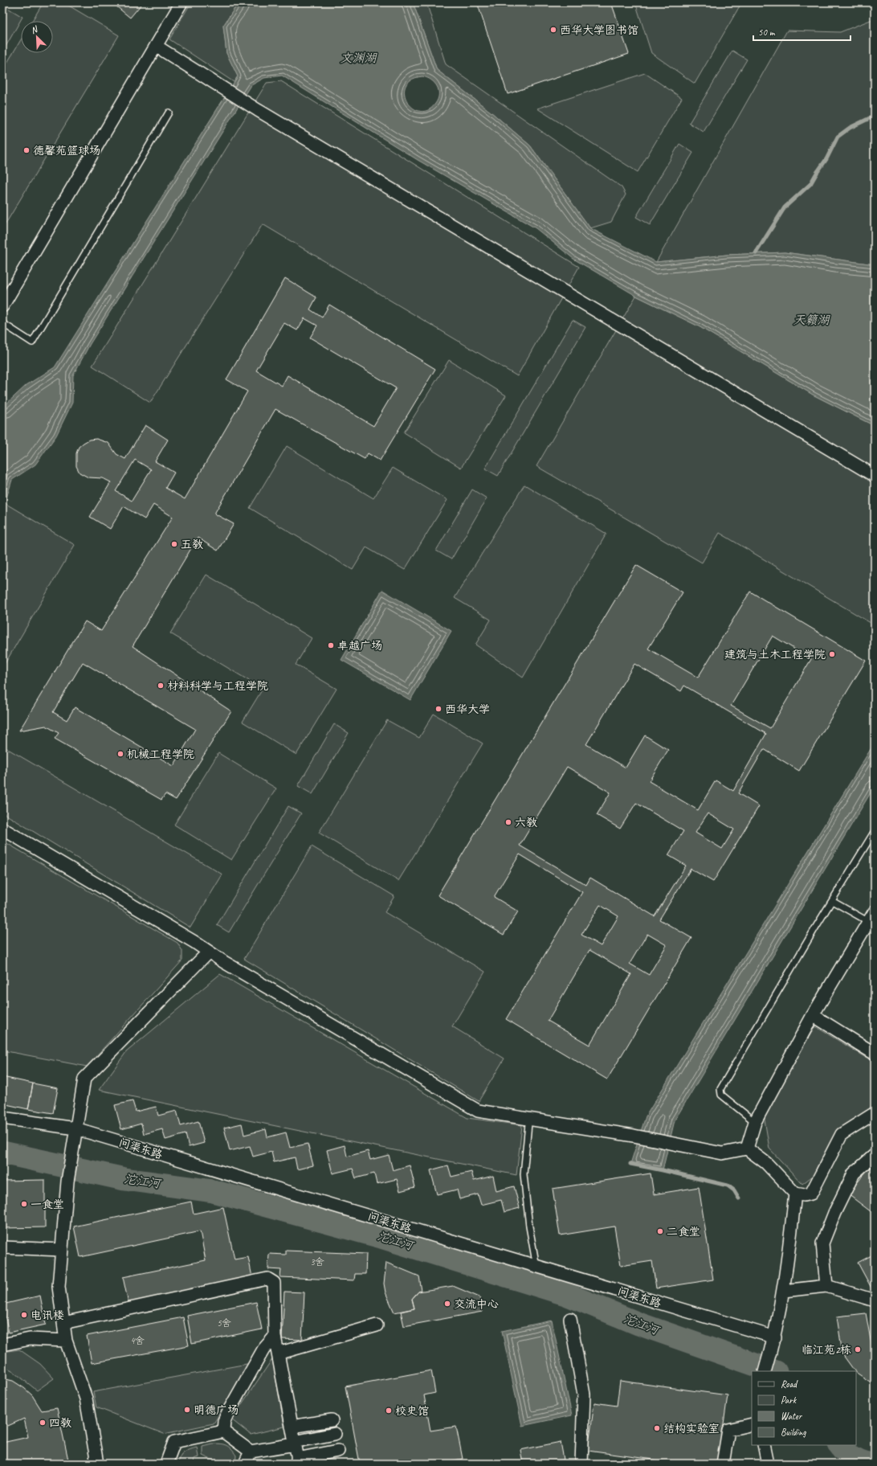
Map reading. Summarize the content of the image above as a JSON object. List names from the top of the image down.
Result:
{
  "streets": {
    "street": ["问渠东路"]
  },
  "water": ["文渊湖", "天籁湖", "沱江河"],
  "places": [
    "西华大学图书馆",
    "德馨苑篮球场",
    "五教",
    "卓越广场",
    "建筑与土木工程学院",
    "材料科学与工程学院",
    "西华大学",
    "机械工程学院",
    "六教",
    "一食堂",
    "二食堂",
    "交流中心",
    "电讯楼",
    "临江苑2栋",
    "明德广场",
    "校史馆",
    "四教",
    "结构实验室"
  ],
  "house_numbers": ["3舍", "5舍", "4舍"],
  "legend": [
    "Road",
    "Park",
    "Water",
    "Building"
  ],
  "scale_bar": "50 m",
  "north": "top left"
}
